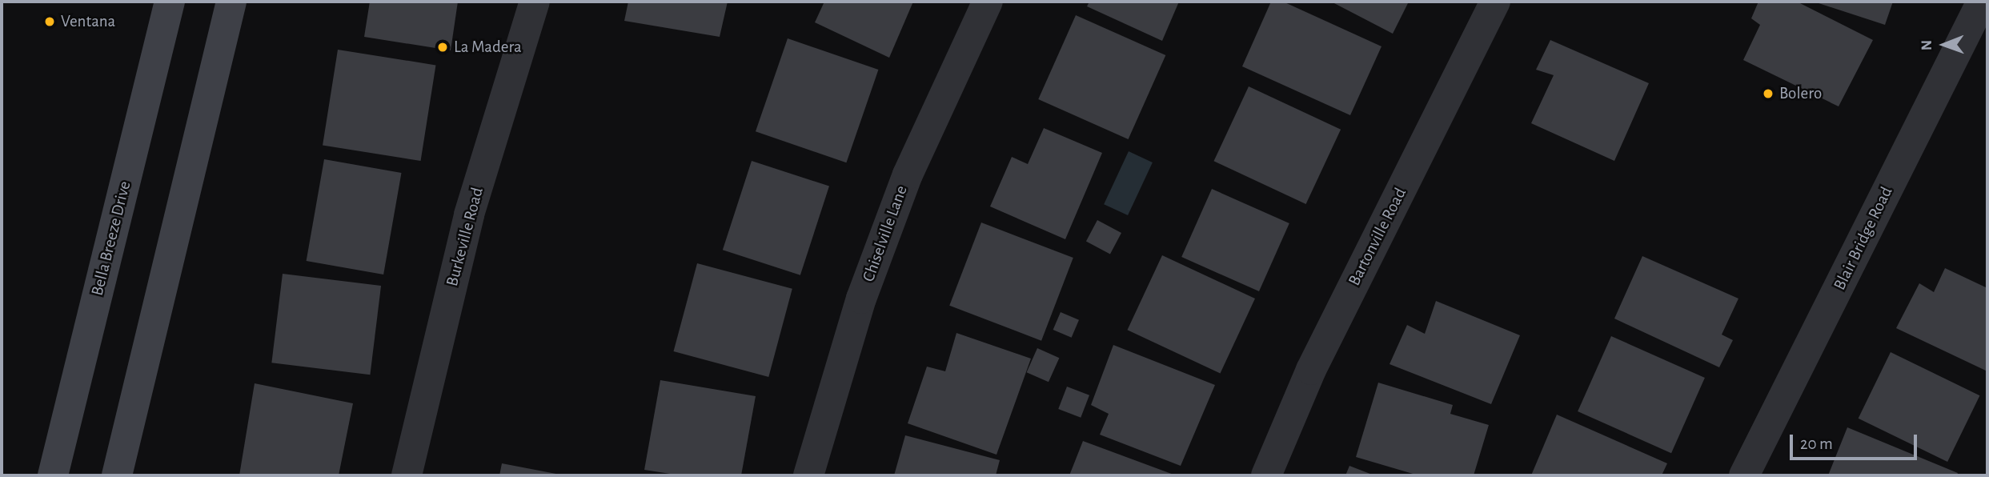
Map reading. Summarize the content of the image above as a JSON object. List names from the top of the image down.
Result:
{
  "streets": {
    "street": [
      "Chiselville Lane",
      "Burkeville Road",
      "Bartonville Road",
      "Bella Breeze Drive",
      "Blair Bridge Road"
    ]
  },
  "places": ["Ventana", "La Madera", "Bolero"],
  "scale_bar": "20 m",
  "north": "left"
}
